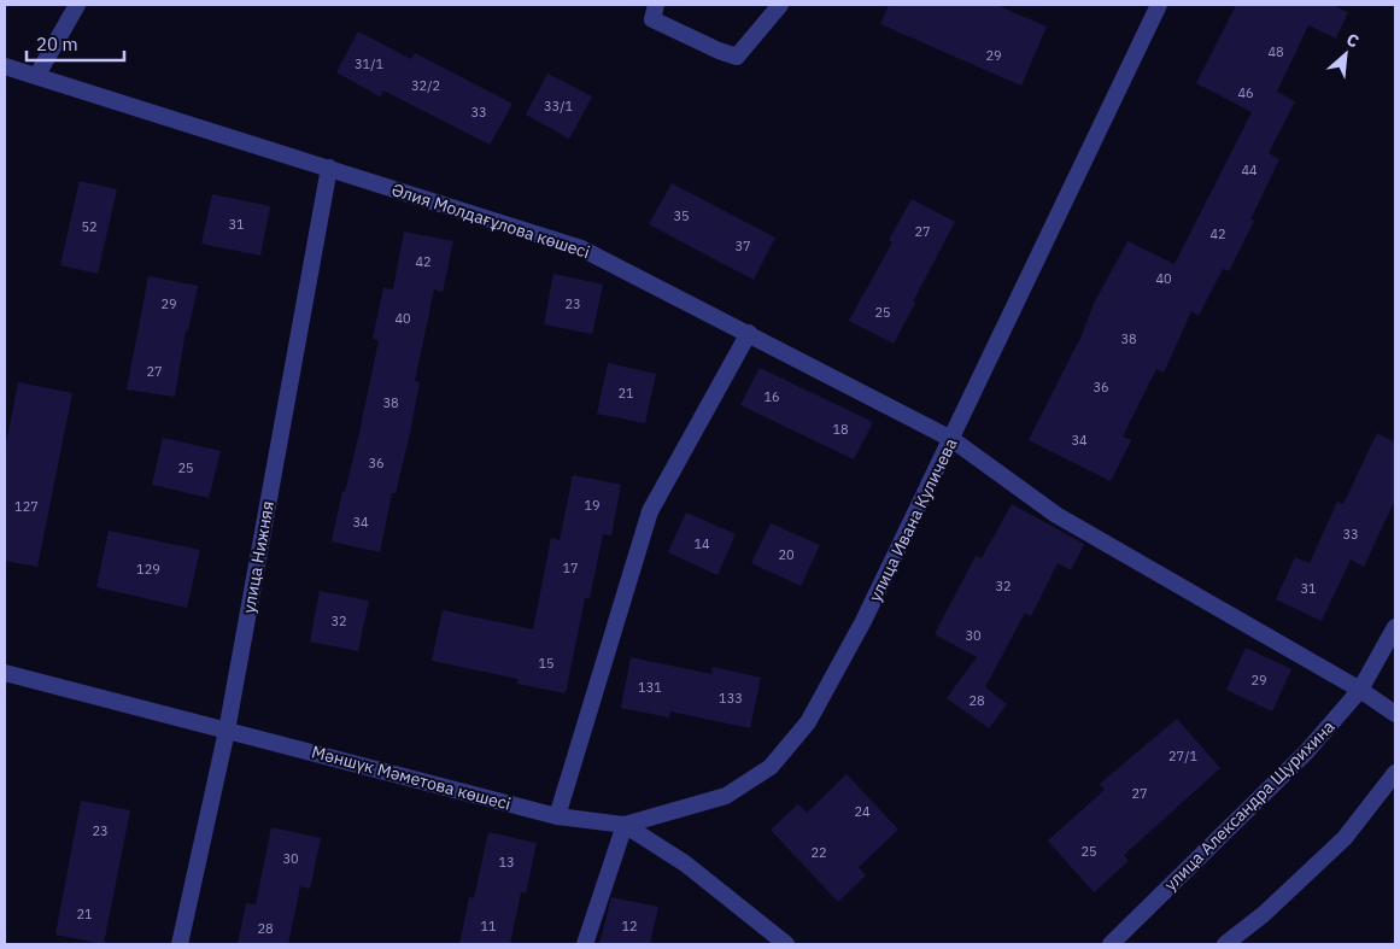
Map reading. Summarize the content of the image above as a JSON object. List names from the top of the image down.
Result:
{
  "streets": {
    "street": [
      "Әлия Молдағұлова көшесі",
      "улица Ивана Куличева",
      "улица Нижняя",
      "Мәншүк Мәметова көшесі",
      "улица Александра Щурихина"
    ]
  },
  "crossings": [
    ["Әлия Молдағұлова көшесі", "улица Ивана Куличева"],
    ["Әлия Молдағұлова көшесі", "улица Нижняя"],
    ["Әлия Молдағұлова көшесі", "улица Александра Щурихина"],
    ["улица Ивана Куличева", "Мәншүк Мәметова көшесі"],
    ["улица Нижняя", "Мәншүк Мәметова көшесі"]
  ],
  "house_numbers": [
    "48",
    "29",
    "31/1",
    "32/2",
    "46",
    "33/1",
    "33",
    "44",
    "35",
    "31",
    "52",
    "27",
    "42",
    "37",
    "42",
    "40",
    "29",
    "23",
    "25",
    "40",
    "38",
    "27",
    "36",
    "21",
    "16",
    "38",
    "18",
    "34",
    "36",
    "25",
    "19",
    "127",
    "34",
    "33",
    "14",
    "20",
    "17",
    "129",
    "32",
    "31",
    "32",
    "30",
    "15",
    "29",
    "131",
    "133",
    "28",
    "27/1",
    "27",
    "24",
    "23",
    "25",
    "22",
    "30",
    "13",
    "21",
    "11",
    "12",
    "28"
  ],
  "scale_bar": "20 m",
  "north": "top right"
}
